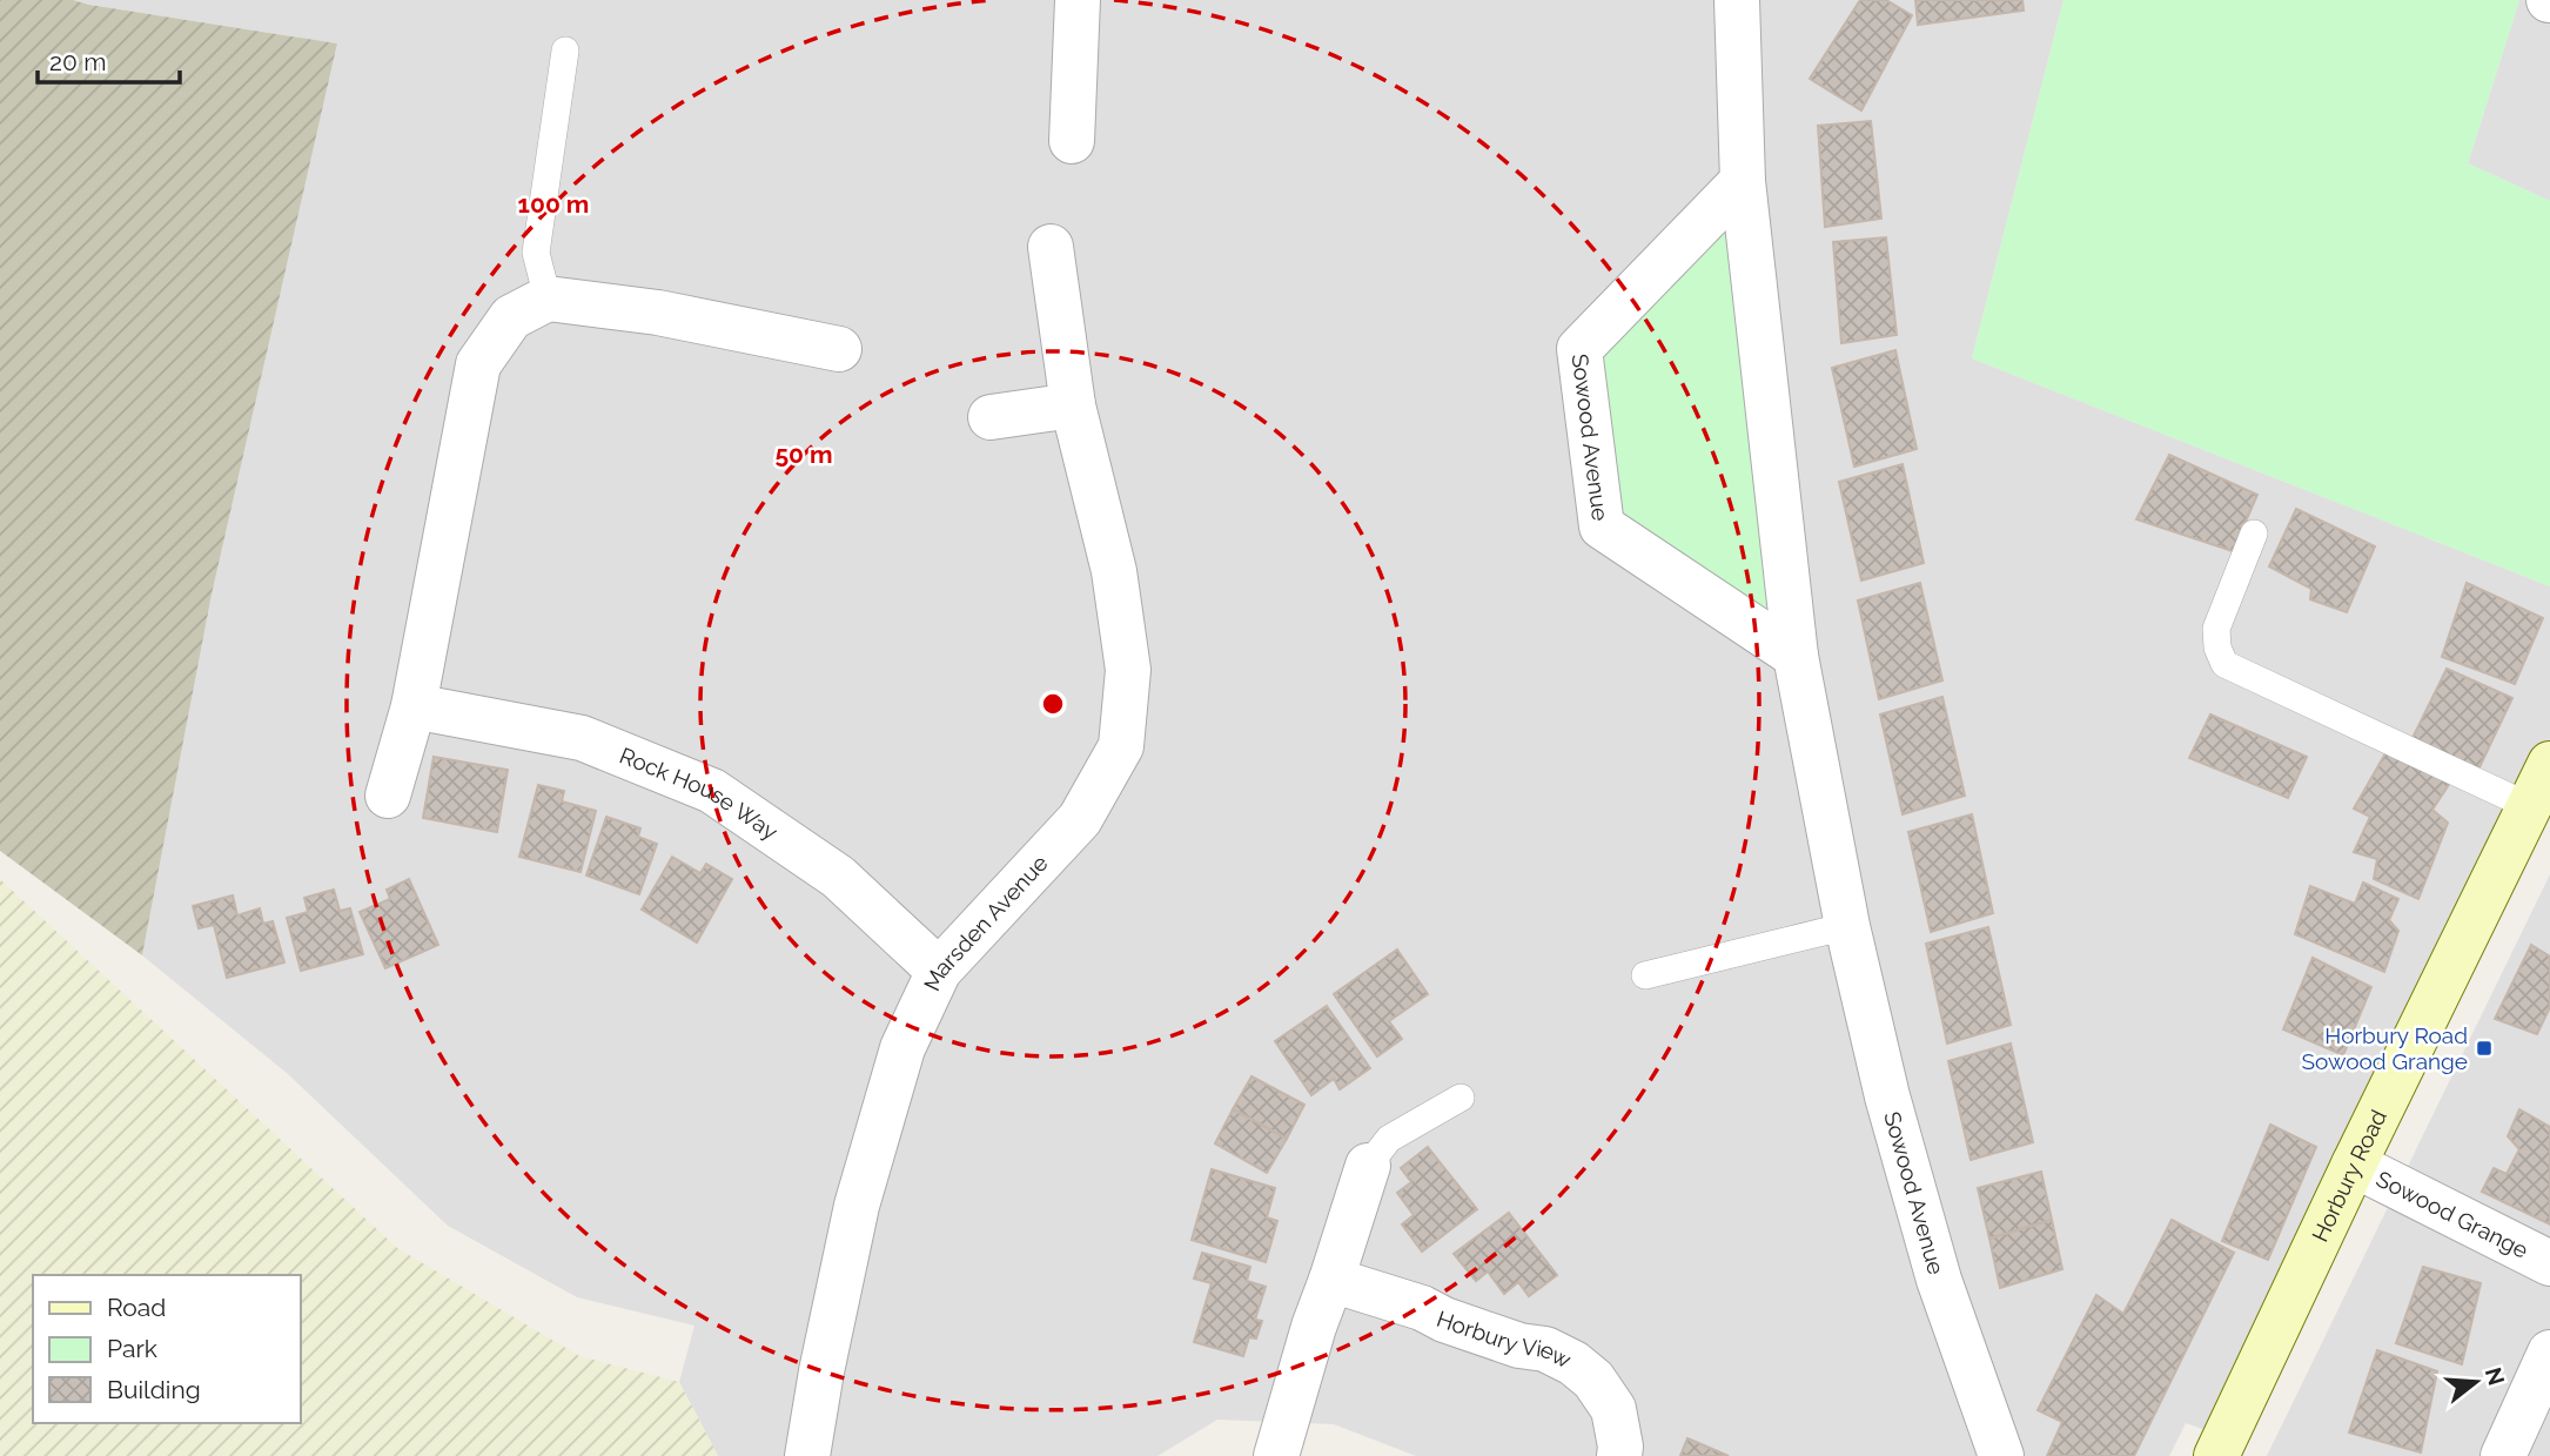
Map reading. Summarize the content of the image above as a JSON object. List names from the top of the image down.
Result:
{
  "streets": {
    "street": [
      "Sowood Avenue",
      "Rock House Way",
      "Marsden Avenue",
      "Horbury Road",
      "Sowood Grange",
      "Horbury View"
    ]
  },
  "crossings": [
    ["Rock House Way", "Marsden Avenue"],
    ["Horbury Road", "Sowood Grange"]
  ],
  "places": {
    "transit": ["Horbury Road Sowood Grange"]
  },
  "legend": ["Road", "Park", "Building"],
  "scale_bar": "20 m",
  "north": "right",
  "rings": ["100 m", "50 m"]
}
